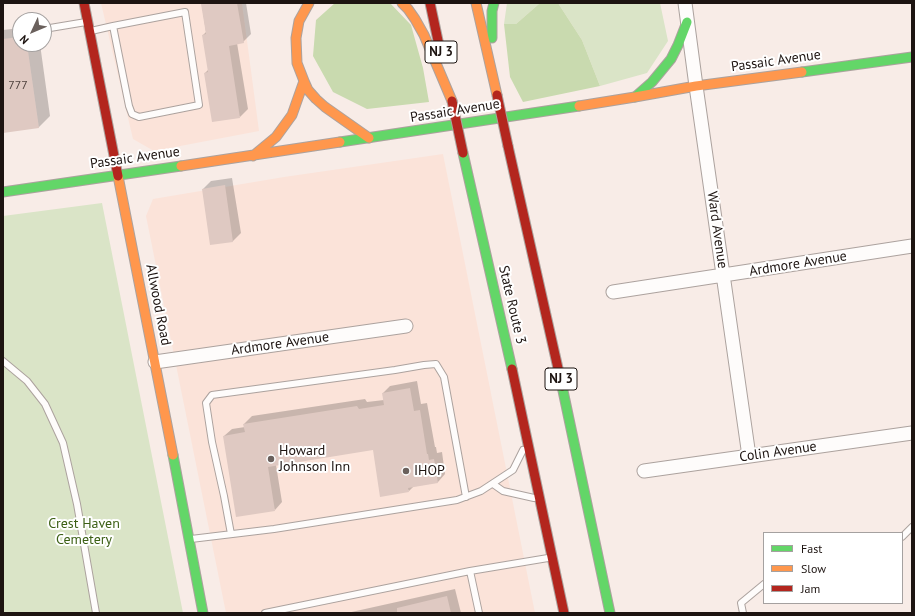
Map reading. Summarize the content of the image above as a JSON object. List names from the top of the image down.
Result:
{
  "streets": {
    "main road": [
      "NJ 3",
      "Passaic Avenue",
      "Allwood Road",
      "State Route 3"
    ],
    "street": ["Ward Avenue", "Ardmore Avenue", "Colin Avenue"]
  },
  "crossings": [
    ["Passaic Avenue", "Ward Avenue"],
    ["Passaic Avenue", "Allwood Road"],
    ["Ward Avenue", "Ardmore Avenue"],
    ["Ward Avenue", "Colin Avenue"],
    ["Ardmore Avenue", "Allwood Road"]
  ],
  "parks": ["Crest Haven Cemetery"],
  "places": ["Howard Johnson Inn", "IHOP"],
  "house_numbers": ["777"],
  "legend": ["Fast", "Slow", "Jam"],
  "north": "bottom left"
}
